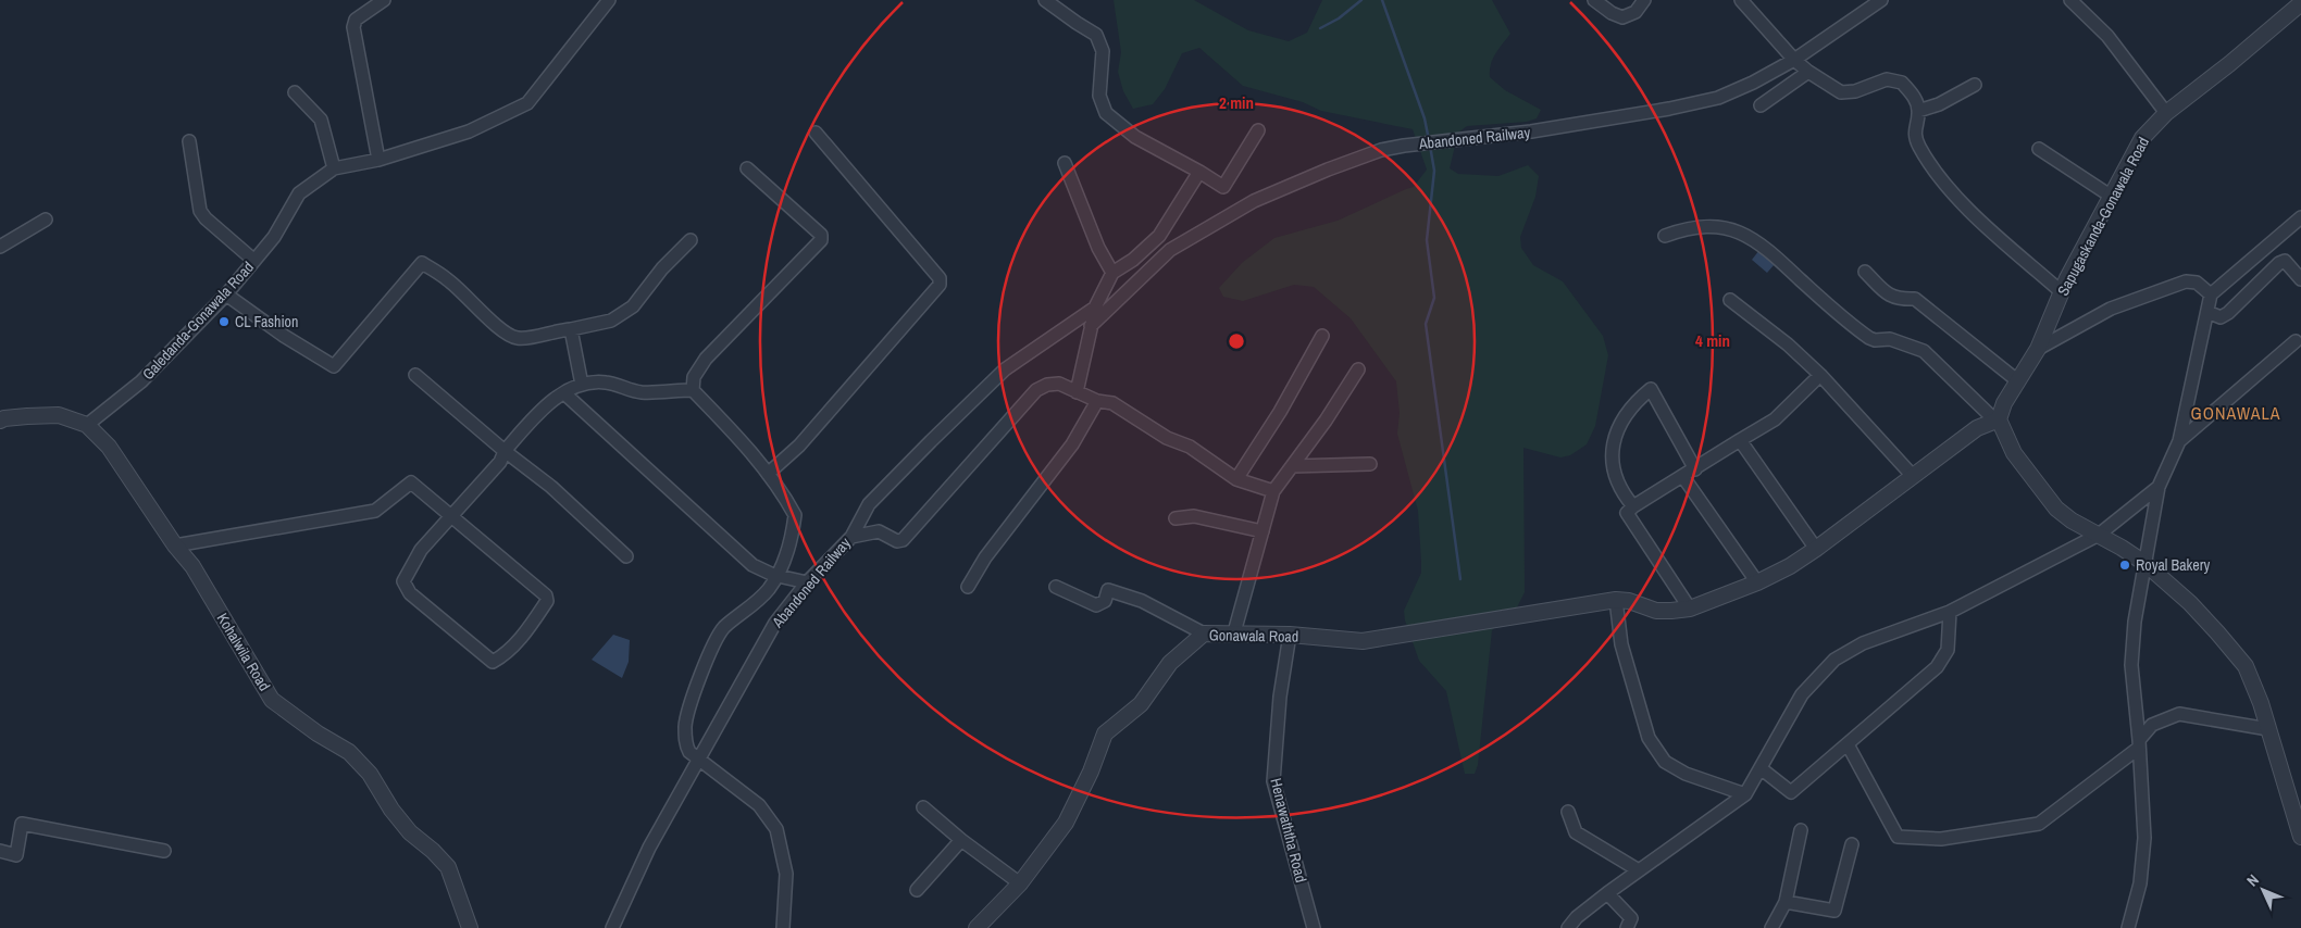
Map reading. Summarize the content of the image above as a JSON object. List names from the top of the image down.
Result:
{
  "streets": {
    "street": [
      "Abandoned Railway",
      "Sapugaskanda-Gonawala Road",
      "Galedanda-Gonawala Road",
      "Gonawala Road",
      "Kohalwila Road",
      "Henawaththa Road"
    ]
  },
  "crossings": [
    ["Sapugaskanda-Gonawala Road", "Gonawala Road"],
    ["Galedanda-Gonawala Road", "Kohalwila Road"],
    ["Gonawala Road", "Henawaththa Road"]
  ],
  "districts": ["GONAWALA"],
  "places": ["CL Fashion", "Royal Bakery"],
  "north": "top left",
  "rings": ["2 min", "4 min"]
}
